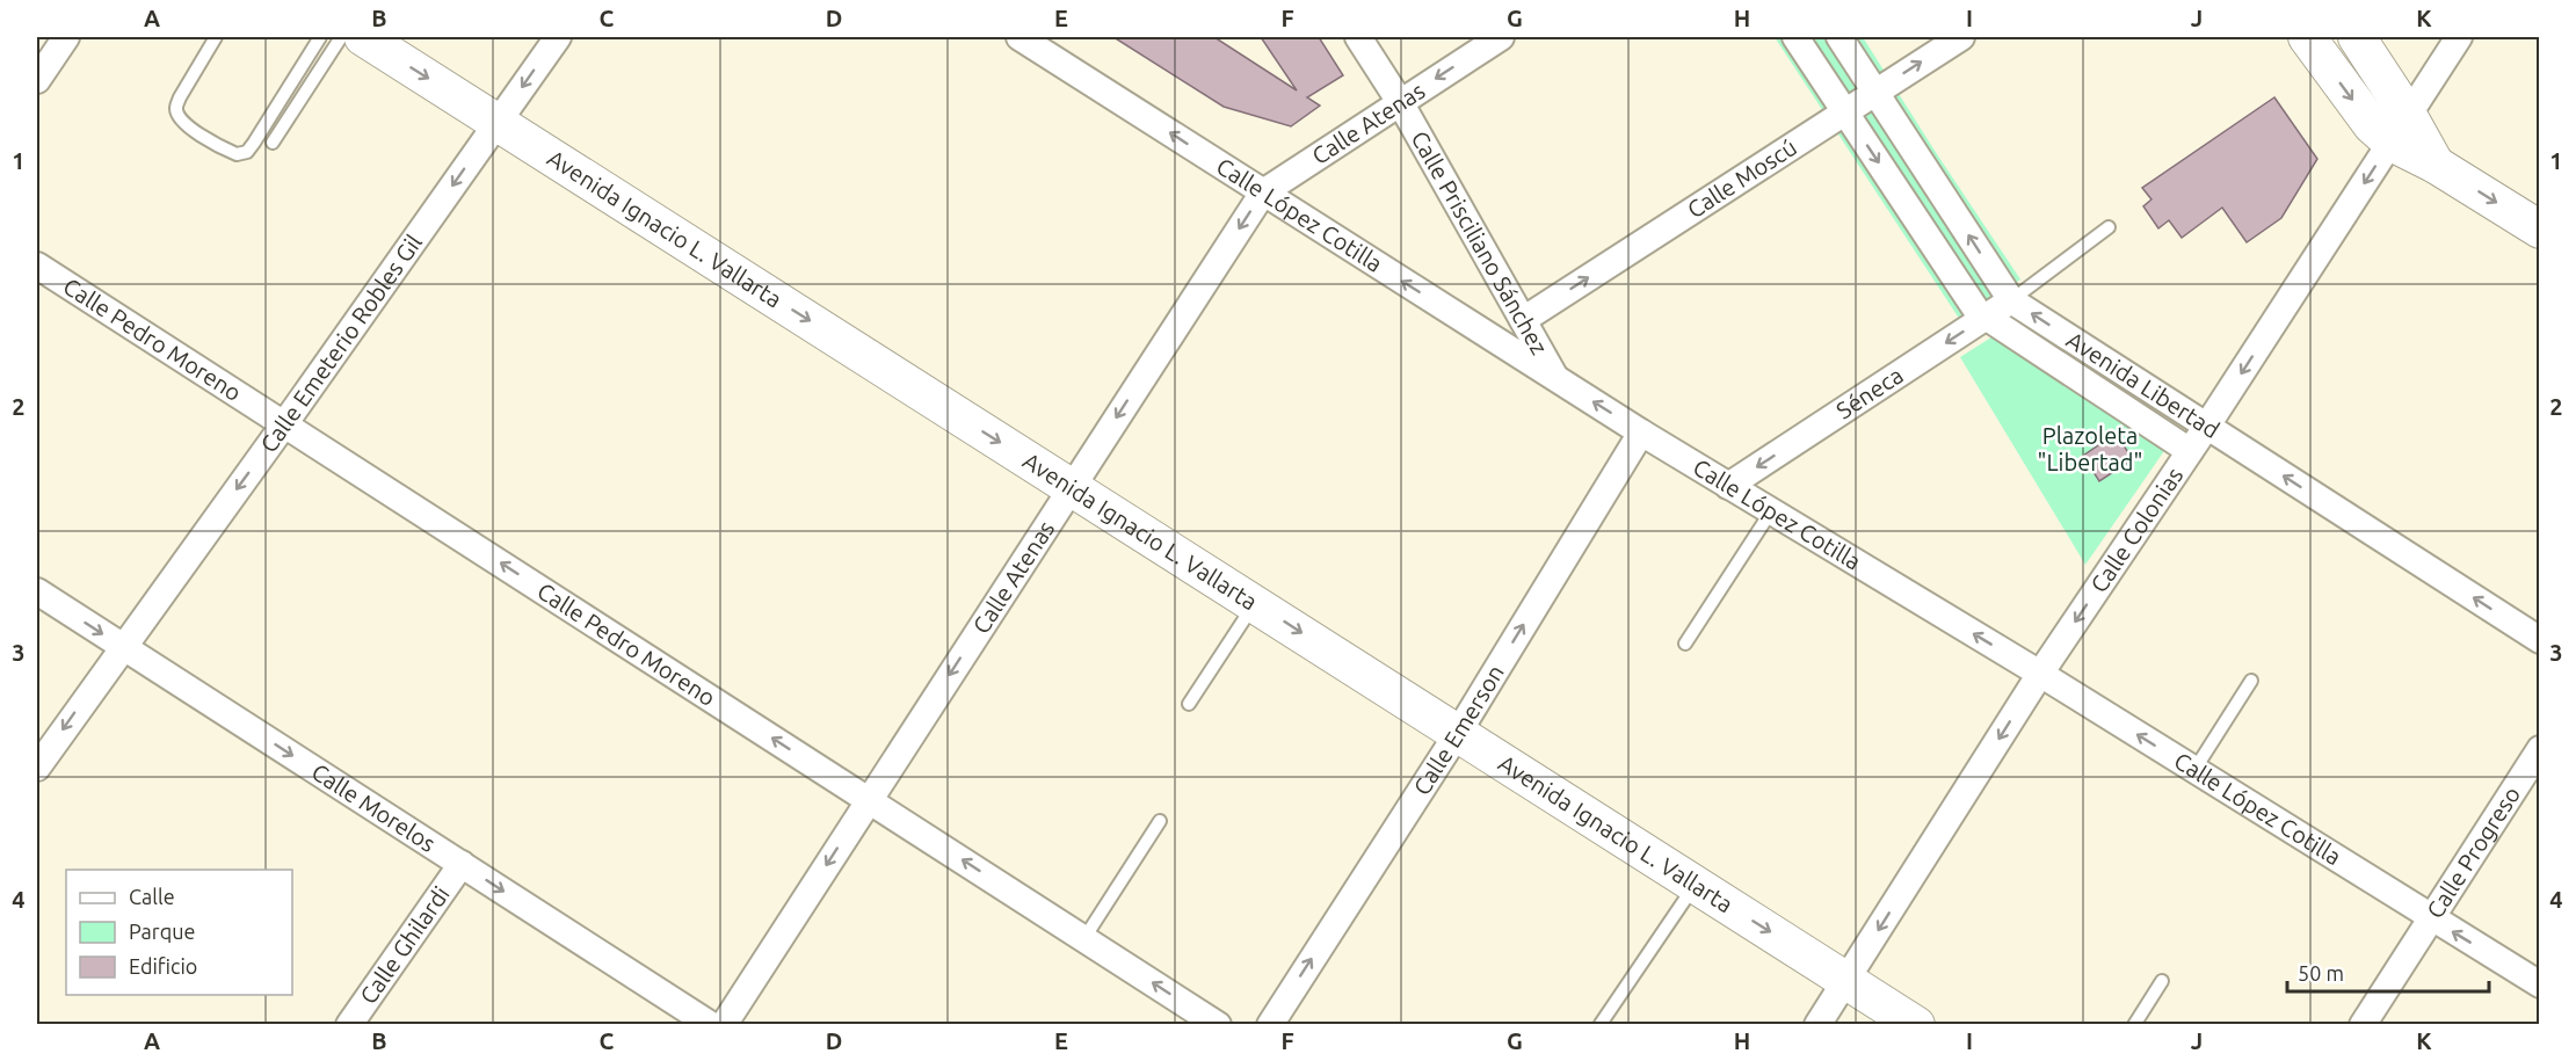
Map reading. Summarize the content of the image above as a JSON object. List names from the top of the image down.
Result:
{
  "streets": {
    "main road": ["Avenida Ignacio L. Vallarta"],
    "street": [
      "Calle Atenas",
      "Calle Moscú",
      "Calle López Cotilla",
      "Calle Prisciliano Sánchez",
      "Calle Pedro Moreno",
      "Calle Emeterio Robles Gil",
      "Avenida Libertad",
      "Séneca",
      "Calle Colonias",
      "Calle Emerson",
      "Calle Morelos",
      "Calle Progreso",
      "Calle Ghilardi"
    ]
  },
  "crossings": [
    ["Calle Atenas", "Calle López Cotilla"],
    ["Calle Atenas", "Avenida Ignacio L. Vallarta"],
    ["Calle Atenas", "Calle Prisciliano Sánchez"],
    ["Calle Atenas", "Calle Pedro Moreno"],
    ["Calle Moscú", "Calle Prisciliano Sánchez"],
    ["Calle Moscú", "Avenida Libertad"],
    ["Calle López Cotilla", "Calle Prisciliano Sánchez"],
    ["Calle López Cotilla", "Séneca"],
    ["Calle López Cotilla", "Calle Colonias"],
    ["Calle López Cotilla", "Calle Emerson"],
    ["Calle López Cotilla", "Calle Progreso"],
    ["Avenida Ignacio L. Vallarta", "Calle Emeterio Robles Gil"],
    ["Avenida Ignacio L. Vallarta", "Calle Colonias"],
    ["Avenida Ignacio L. Vallarta", "Calle Emerson"],
    ["Calle Pedro Moreno", "Calle Emeterio Robles Gil"],
    ["Calle Emeterio Robles Gil", "Calle Morelos"],
    ["Avenida Libertad", "Séneca"],
    ["Avenida Libertad", "Calle Colonias"],
    ["Calle Morelos", "Calle Ghilardi"]
  ],
  "one_way": [
    "Calle Atenas",
    "Calle Moscú",
    "Calle López Cotilla",
    "Avenida Ignacio L. Vallarta",
    "Calle Pedro Moreno",
    "Calle Emeterio Robles Gil",
    "Séneca",
    "Calle Colonias",
    "Calle Emerson",
    "Calle Morelos"
  ],
  "parks": ["Plazoleta \"Libertad\""],
  "legend": ["Calle", "Parque", "Edificio"],
  "scale_bar": "50 m",
  "grid": {
    "columns": [
      "A",
      "B",
      "C",
      "D",
      "E",
      "F",
      "G",
      "H",
      "I",
      "J",
      "K"
    ],
    "rows": [
      "1",
      "2",
      "3",
      "4"
    ]
  }
}
